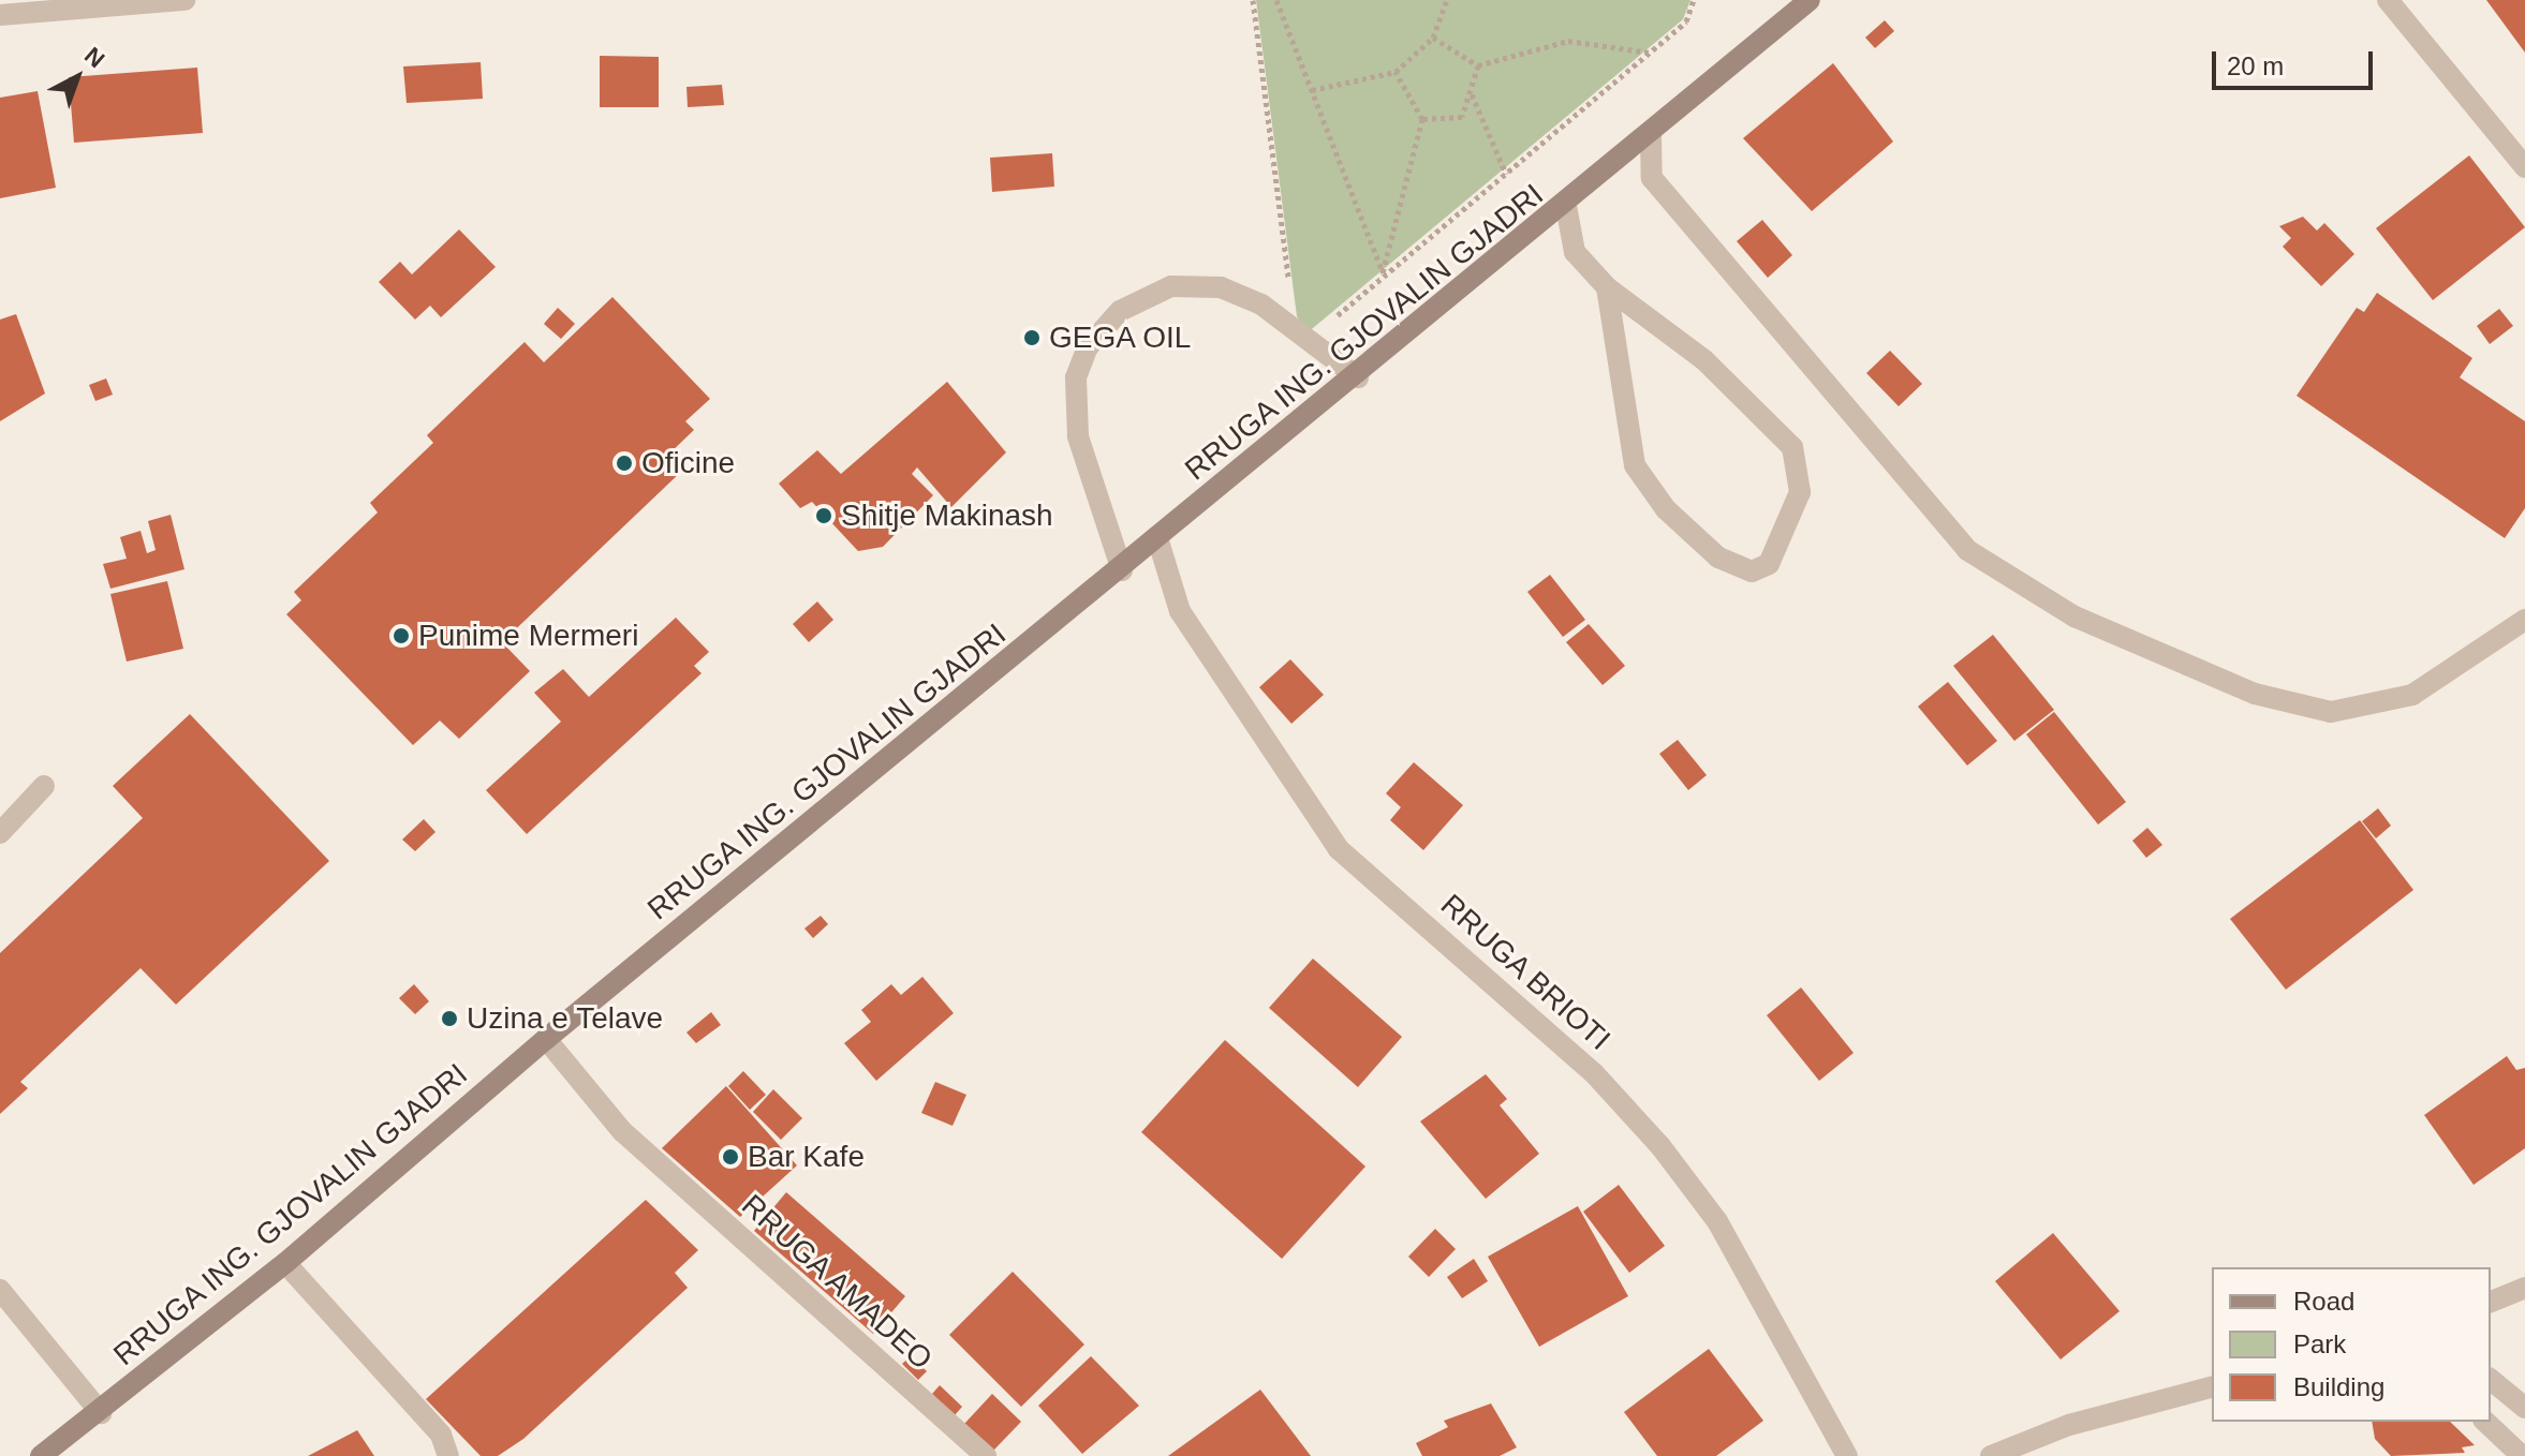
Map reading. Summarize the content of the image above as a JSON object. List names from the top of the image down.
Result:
{
  "streets": {
    "main road": ["RRUGA ING. GJOVALIN GJADRI"],
    "street": ["RRUGA BRIOTI", "RRUGA AMADEO"]
  },
  "crossings": [
    ["RRUGA ING. GJOVALIN GJADRI", "RRUGA BRIOTI"],
    ["RRUGA ING. GJOVALIN GJADRI", "RRUGA AMADEO"]
  ],
  "places": [
    "GEGA OIL",
    "Oficine",
    "Shitje Makinash",
    "Punime Mermeri",
    "Uzina e Telave",
    "Bar Kafe"
  ],
  "legend": ["Road", "Park", "Building"],
  "scale_bar": "20 m",
  "north": "top right"
}
